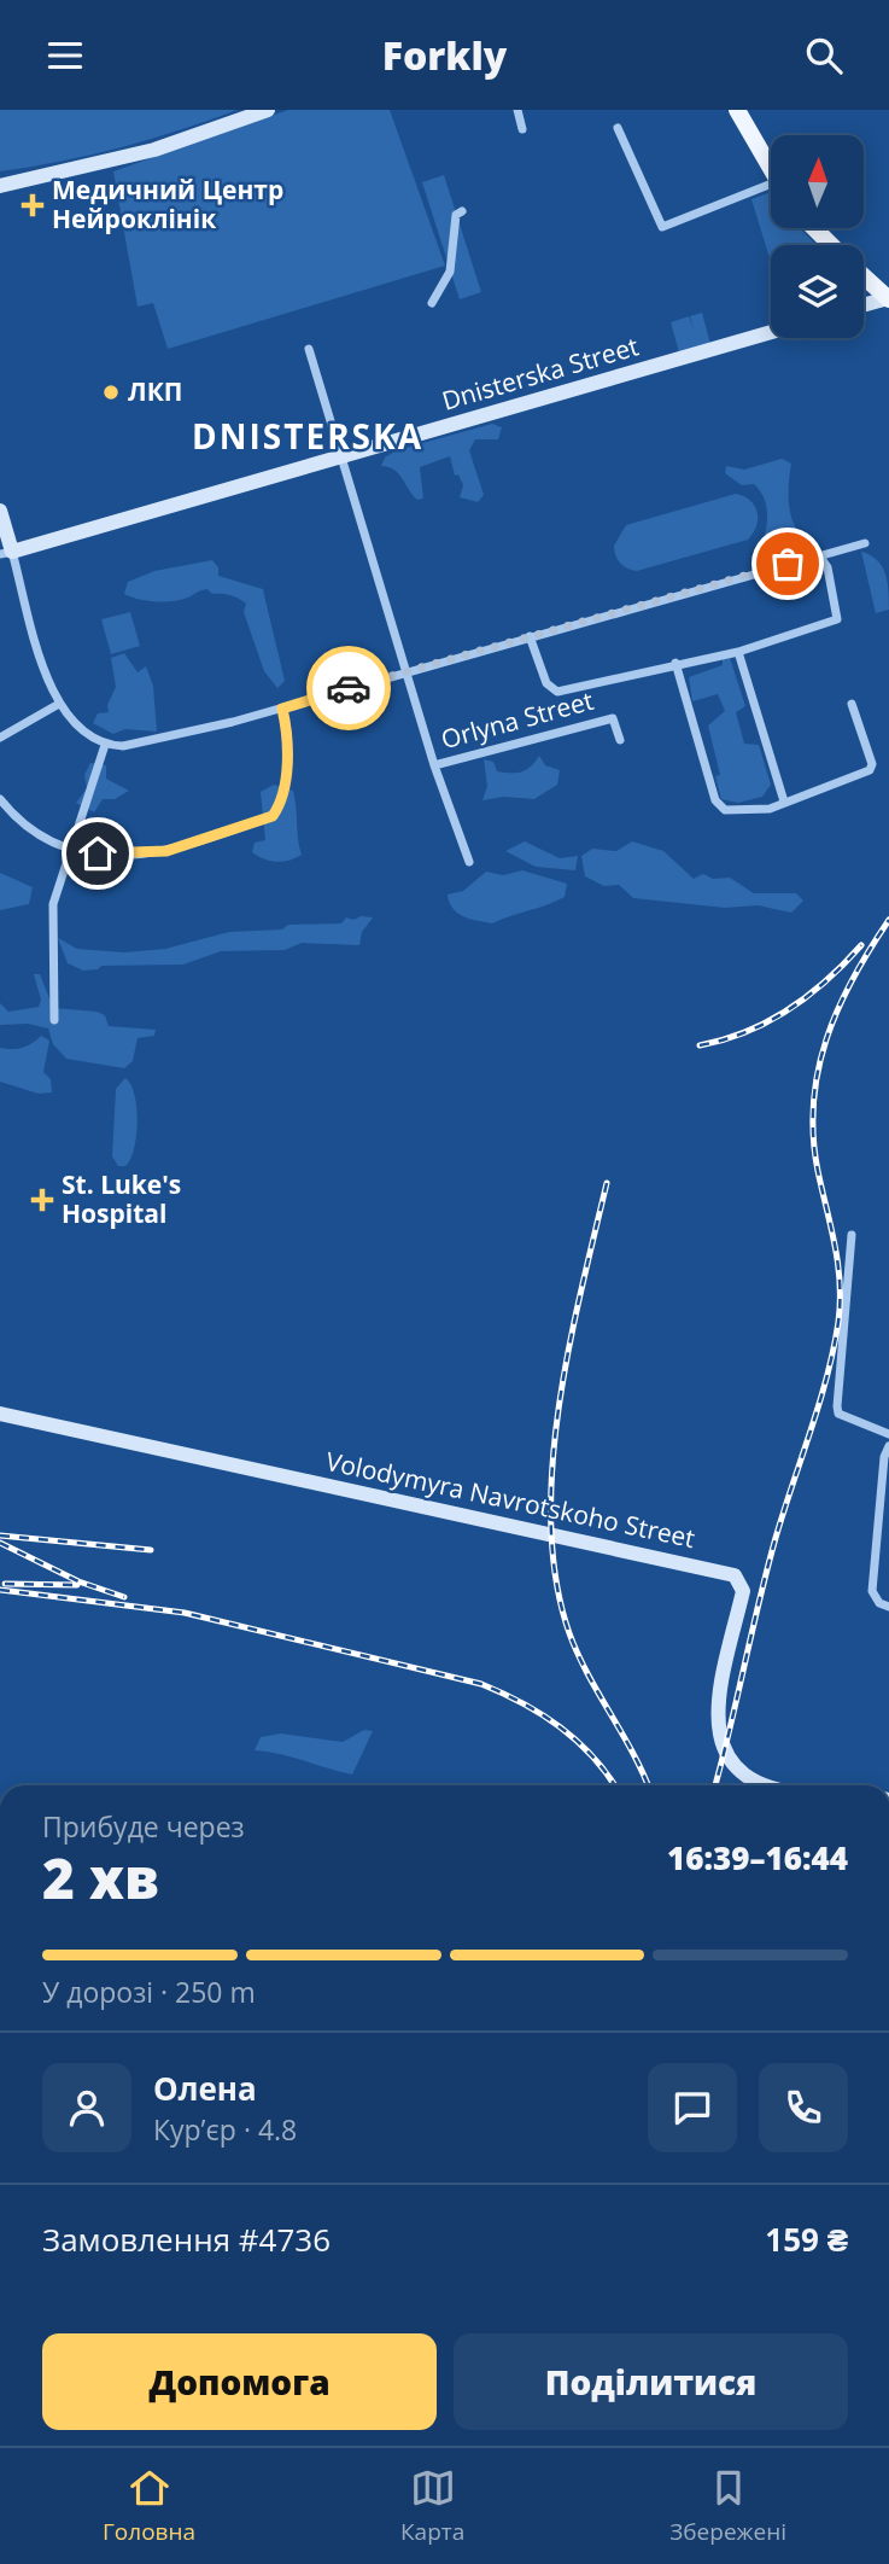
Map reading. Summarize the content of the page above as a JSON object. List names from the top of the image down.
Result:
{
  "streets": {
    "street": ["Dnisterska Street", "Orlyna Street", "Volodymyra Navrotskoho Street"]
  },
  "districts": ["DNISTERSKA"],
  "places": {
    "health": ["Медичний Центр Нейроклінік", "St. Luke's Hospital"],
    "other": ["ЛКП"]
  },
  "north": "top",
  "page": {
    "header": "Forkly",
    "heading": ["2 хв", "Прибуде через", "16:39–16:44"],
    "panel": [
      "Олена",
      "Кур’єр · 4.8",
      "Замовлення #4736",
      "159 ₴"
    ],
    "bar": "У дорозі · 250 m",
    "buttons": ["Допомога", "Поділитися"],
    "tabs": ["Головна", "Карта", "Збережені"]
  }
}
